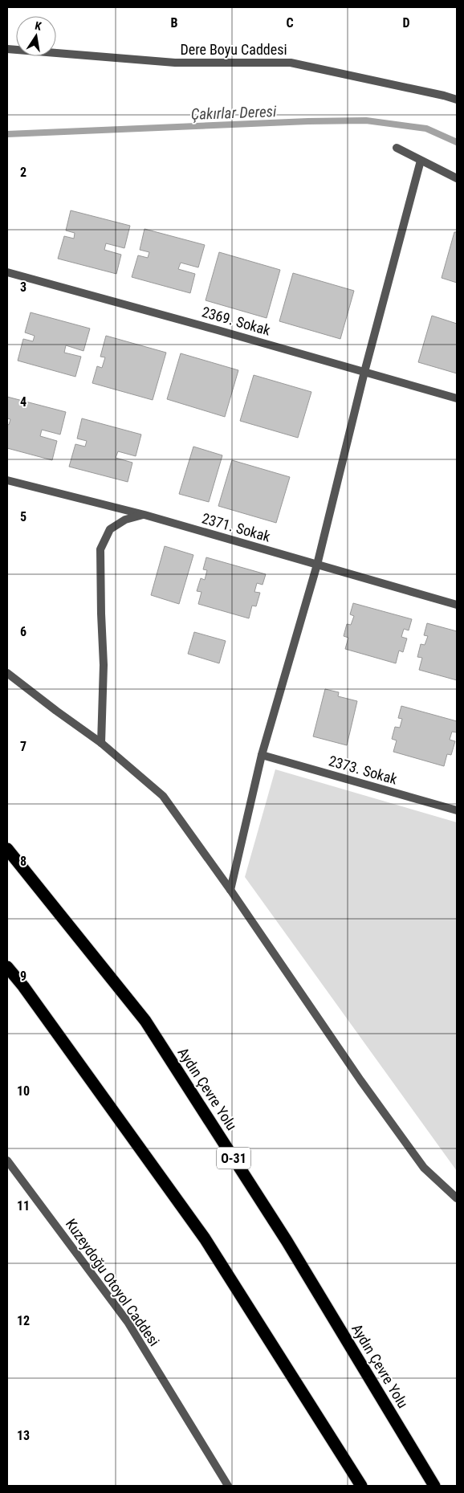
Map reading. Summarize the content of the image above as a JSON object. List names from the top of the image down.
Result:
{
  "streets": {
    "highway": ["Aydın Çevre Yolu", "O-31"],
    "street": [
      "Dere Boyu Caddesi",
      "2369. Sokak",
      "2371. Sokak",
      "2373. Sokak",
      "Kuzeydoğu Otoyol Caddesi"
    ]
  },
  "water": ["Çakırlar Deresi"],
  "north": "top",
  "grid": {
    "columns": ["B", "C", "D"],
    "rows": [
      "2",
      "3",
      "4",
      "5",
      "6",
      "7",
      "8",
      "9",
      "10",
      "11",
      "12",
      "13"
    ]
  }
}
